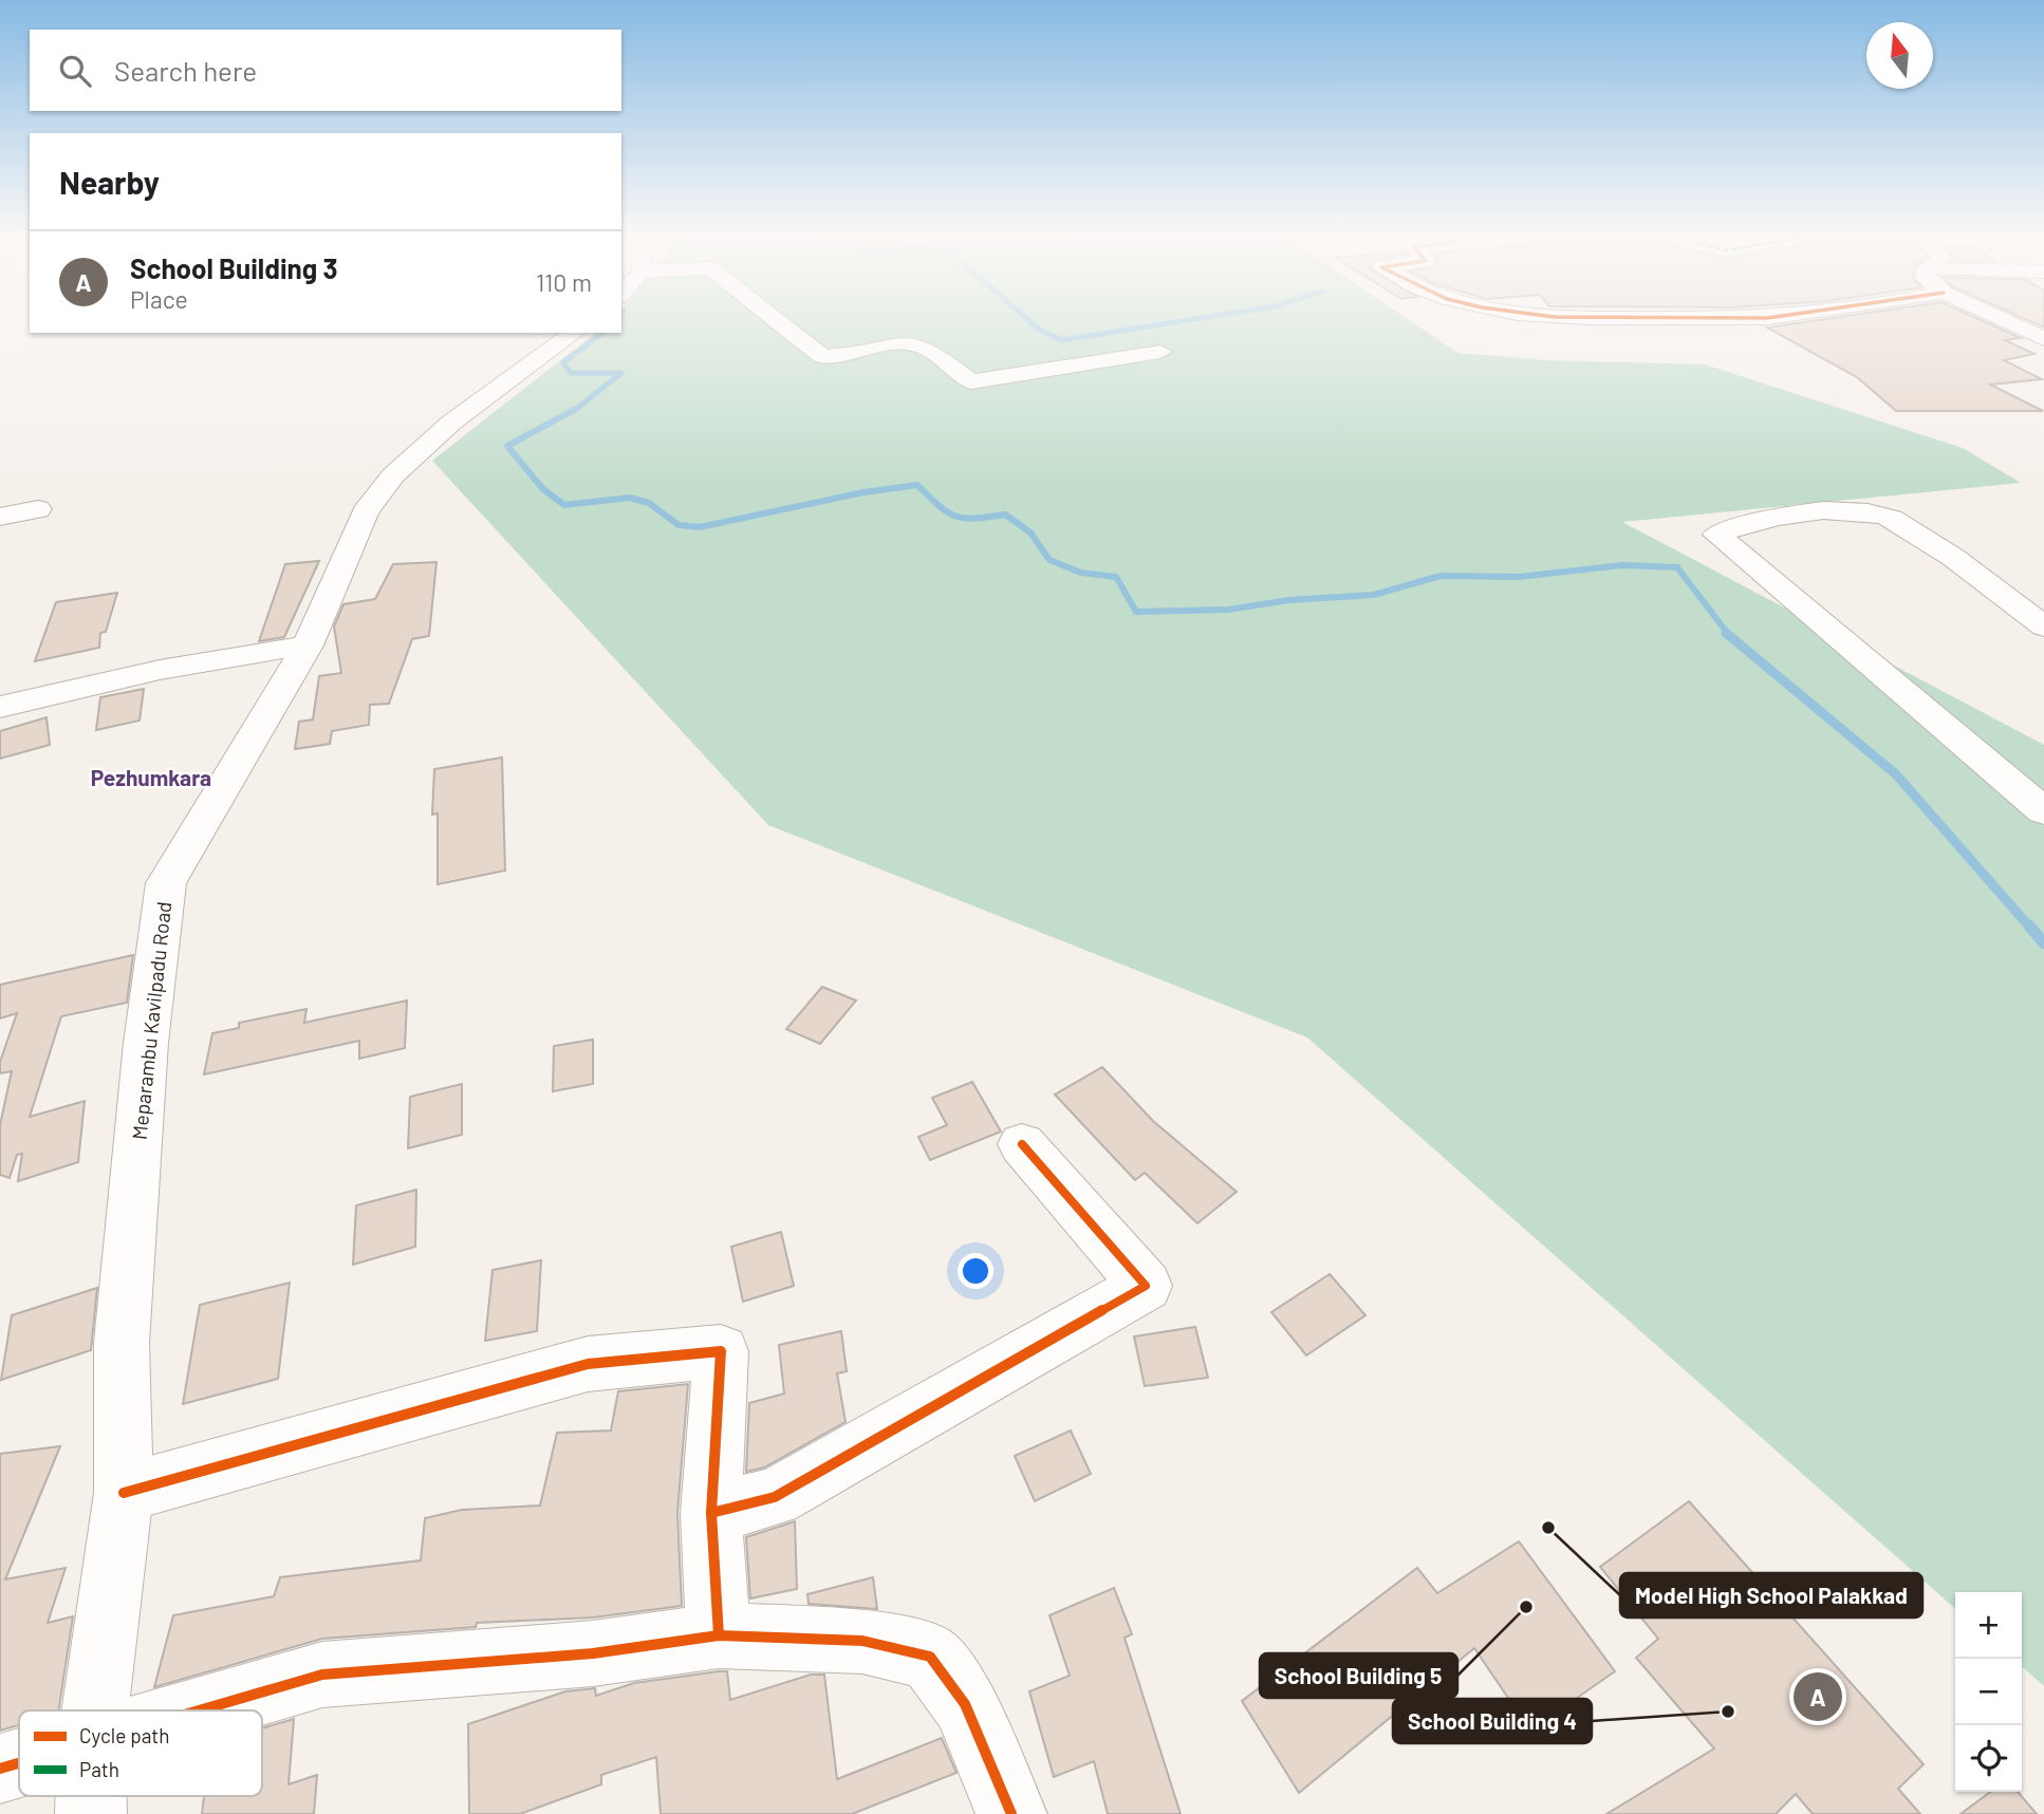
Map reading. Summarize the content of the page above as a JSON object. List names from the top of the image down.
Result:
{
  "streets": {
    "street": ["Meparambu Kavilpadu Road"]
  },
  "districts": ["Pezhumkara"],
  "places": ["Model High School Palakkad", "School Building 5", "School Building 4"],
  "legend": ["Cycle path", "Path"],
  "north": "top",
  "page": {
    "search": "Search here",
    "heading": "Nearby",
    "list": [
      {
        "mark": "A",
        "name": "School Building 3",
        "note": "Place",
        "value": "110 m"
      }
    ],
    "map_buttons": ["+", "−"],
    "pins": "A"
  }
}
